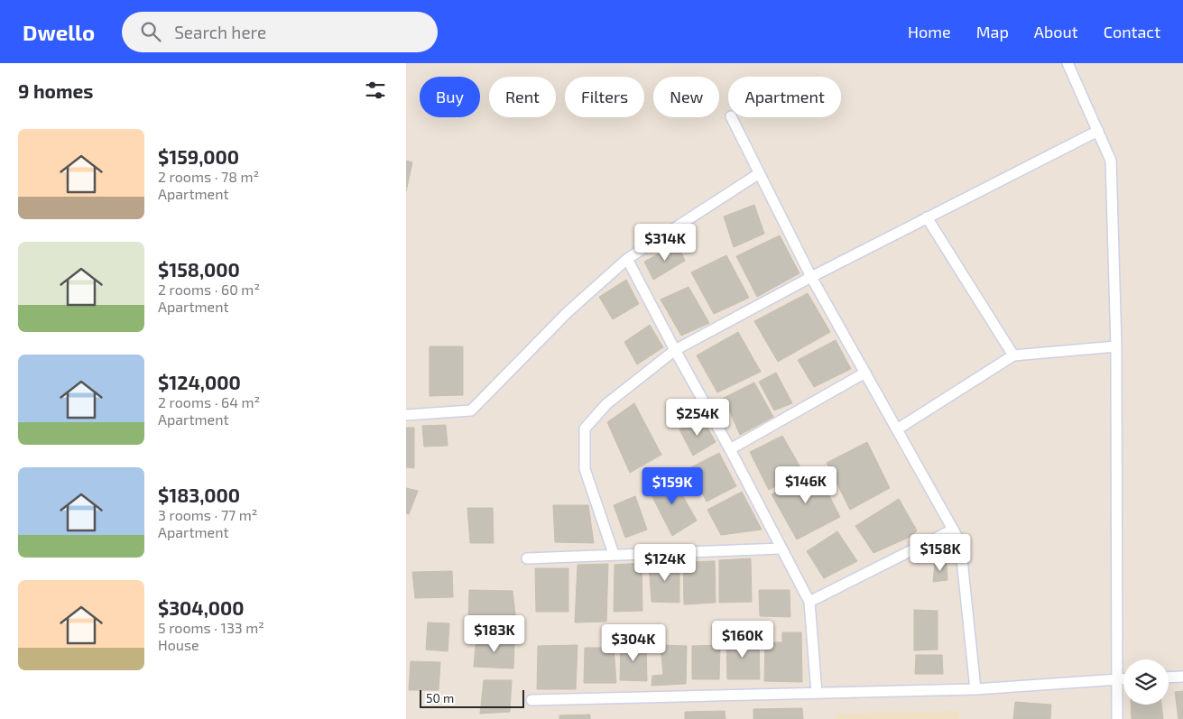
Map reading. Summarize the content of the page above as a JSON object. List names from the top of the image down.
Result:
{
  "scale_bar": "50 m",
  "page": {
    "header": "Dwello",
    "search": "Search here",
    "nav": [
      "Home",
      "Map",
      "About",
      "Contact"
    ],
    "heading": "9 homes",
    "chip": [
      "Buy",
      "Rent",
      "Filters",
      "New",
      "Apartment"
    ],
    "list": [
      {
        "name": "$159,000",
        "note": "2 rooms · 78 m² · Apartment"
      },
      {
        "name": "$158,000",
        "note": "2 rooms · 60 m² · Apartment"
      },
      {
        "name": "$124,000",
        "note": "2 rooms · 64 m² · Apartment"
      },
      {
        "name": "$183,000",
        "note": "3 rooms · 77 m² · Apartment"
      },
      {
        "name": "$304,000",
        "note": "5 rooms · 133 m² · House"
      }
    ],
    "price": [
      "$314K",
      "$254K",
      "$146K",
      "$159K",
      "$158K",
      "$124K",
      "$183K",
      "$160K",
      "$304K"
    ],
    "scale": "50 m"
  }
}
